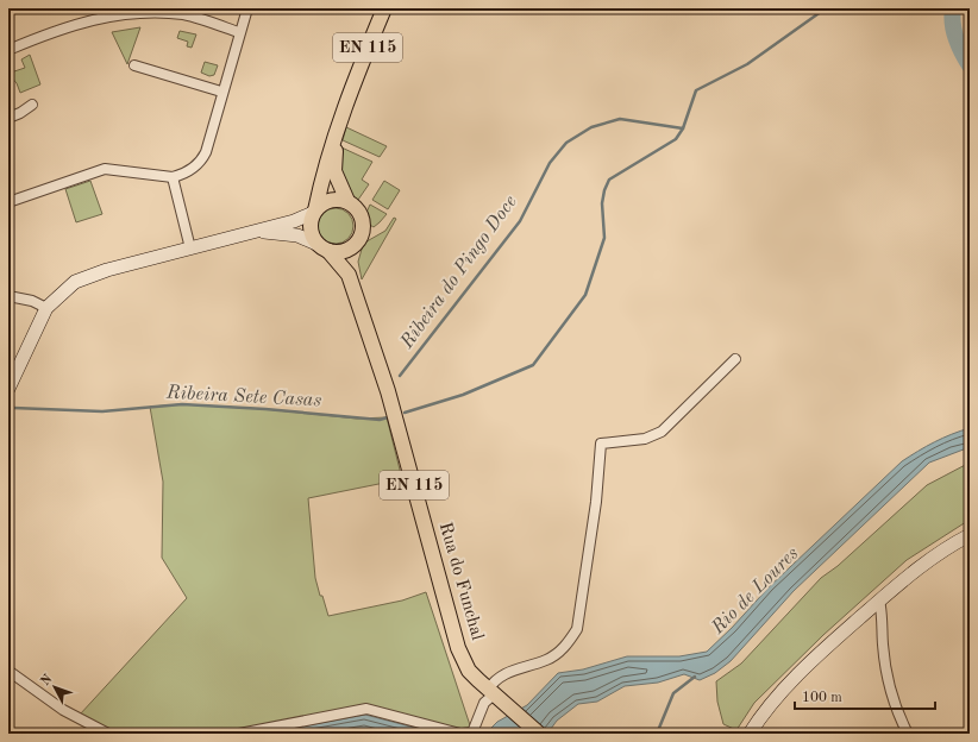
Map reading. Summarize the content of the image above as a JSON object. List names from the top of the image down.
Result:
{
  "streets": {
    "main road": ["EN 115", "Rua do Funchal"]
  },
  "water": ["Ribeira do Pingo Doce", "Ribeira Sete Casas", "Rio de Loures"],
  "scale_bar": "100 m",
  "north": "top left"
}
